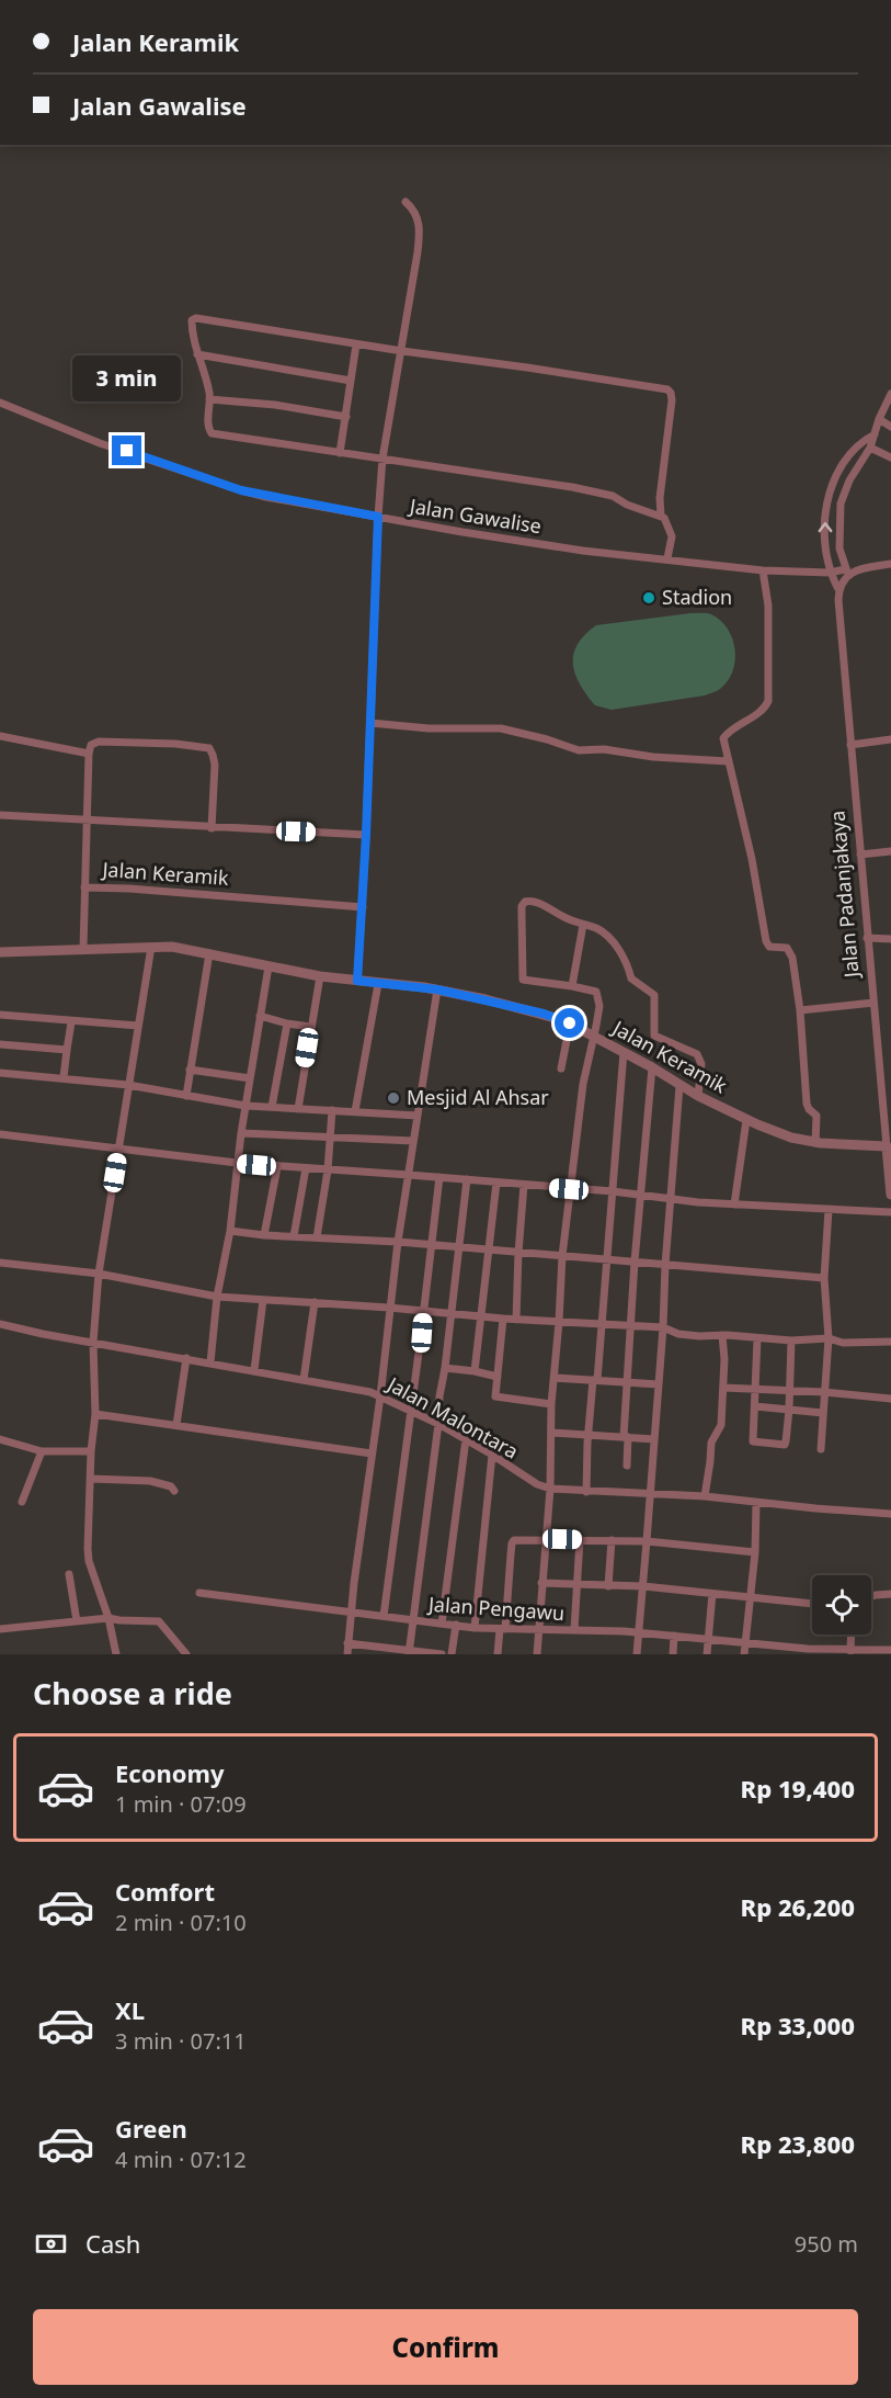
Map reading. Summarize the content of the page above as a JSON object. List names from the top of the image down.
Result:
{
  "streets": {
    "street": [
      "Jalan Gawalise",
      "Jalan Keramik",
      "Jalan Padanjakaya",
      "Jalan Malontara",
      "Jalan Pengawu"
    ]
  },
  "crossings": [
    ["Jalan Keramik", "Jalan Padanjakaya"]
  ],
  "places": ["Stadion", "Mesjid Al Ahsar"],
  "page": {
    "banner": ["Jalan Keramik", "Jalan Gawalise"],
    "bubble": "3 min",
    "heading": "Choose a ride",
    "list": [
      {
        "name": "Economy",
        "note": "1 min · 07:09",
        "value": "Rp 19,400"
      },
      {
        "name": "Comfort",
        "note": "2 min · 07:10",
        "value": "Rp 26,200"
      },
      {
        "name": "XL",
        "note": "3 min · 07:11",
        "value": "Rp 33,000"
      },
      {
        "name": "Green",
        "note": "4 min · 07:12",
        "value": "Rp 23,800"
      }
    ],
    "pay": ["Cash", "950 m"],
    "buttons": "Confirm"
  }
}
